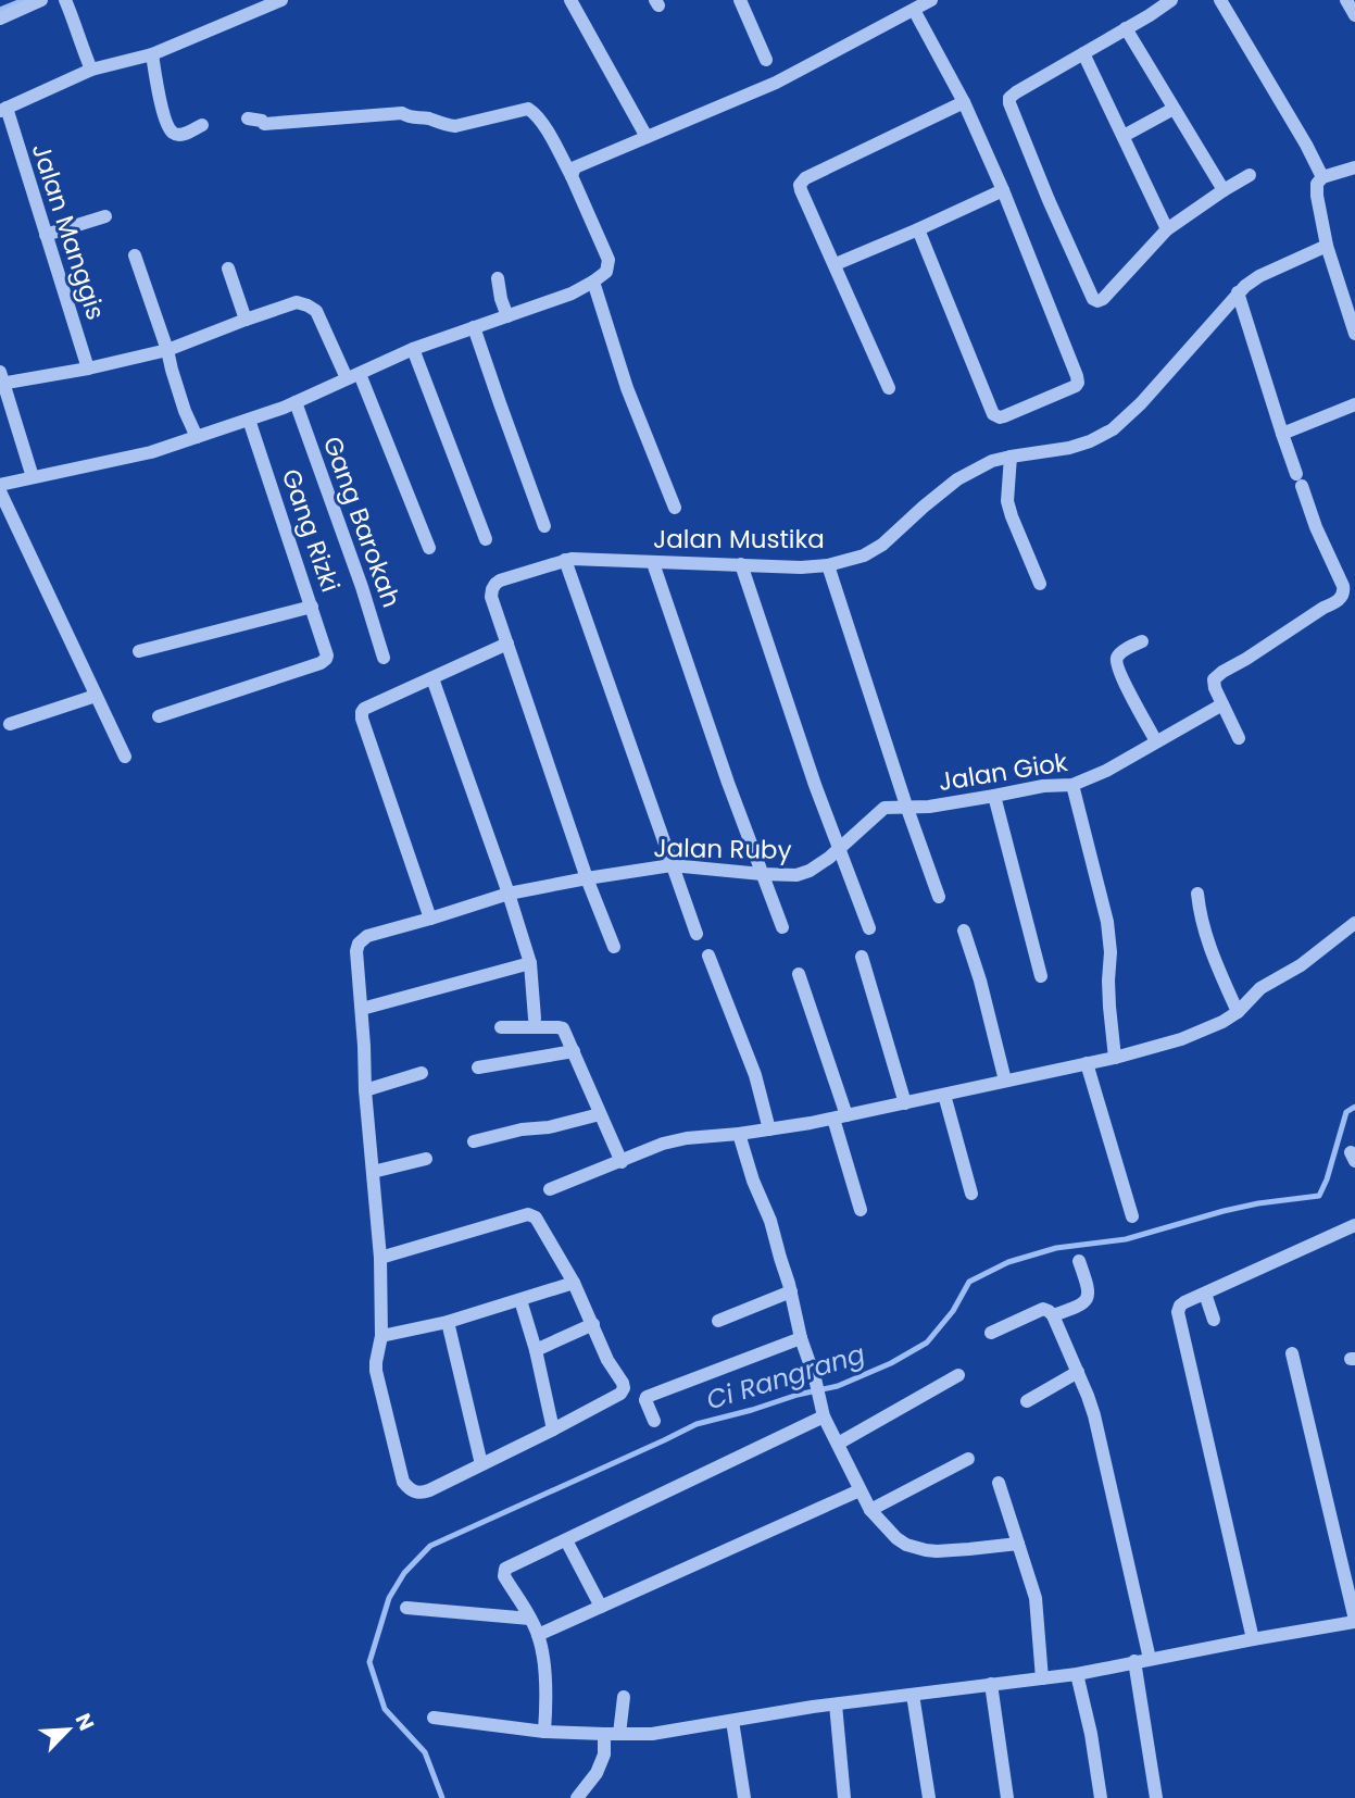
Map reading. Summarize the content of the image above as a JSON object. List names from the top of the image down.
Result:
{
  "streets": {
    "street": [
      "Jalan Manggis",
      "Gang Barokah",
      "Gang Rizki",
      "Jalan Mustika",
      "Jalan Giok",
      "Jalan Ruby"
    ]
  },
  "crossings": [
    ["Jalan Giok", "Jalan Ruby"]
  ],
  "water": ["Ci Rangrang"],
  "north": "top right"
}
